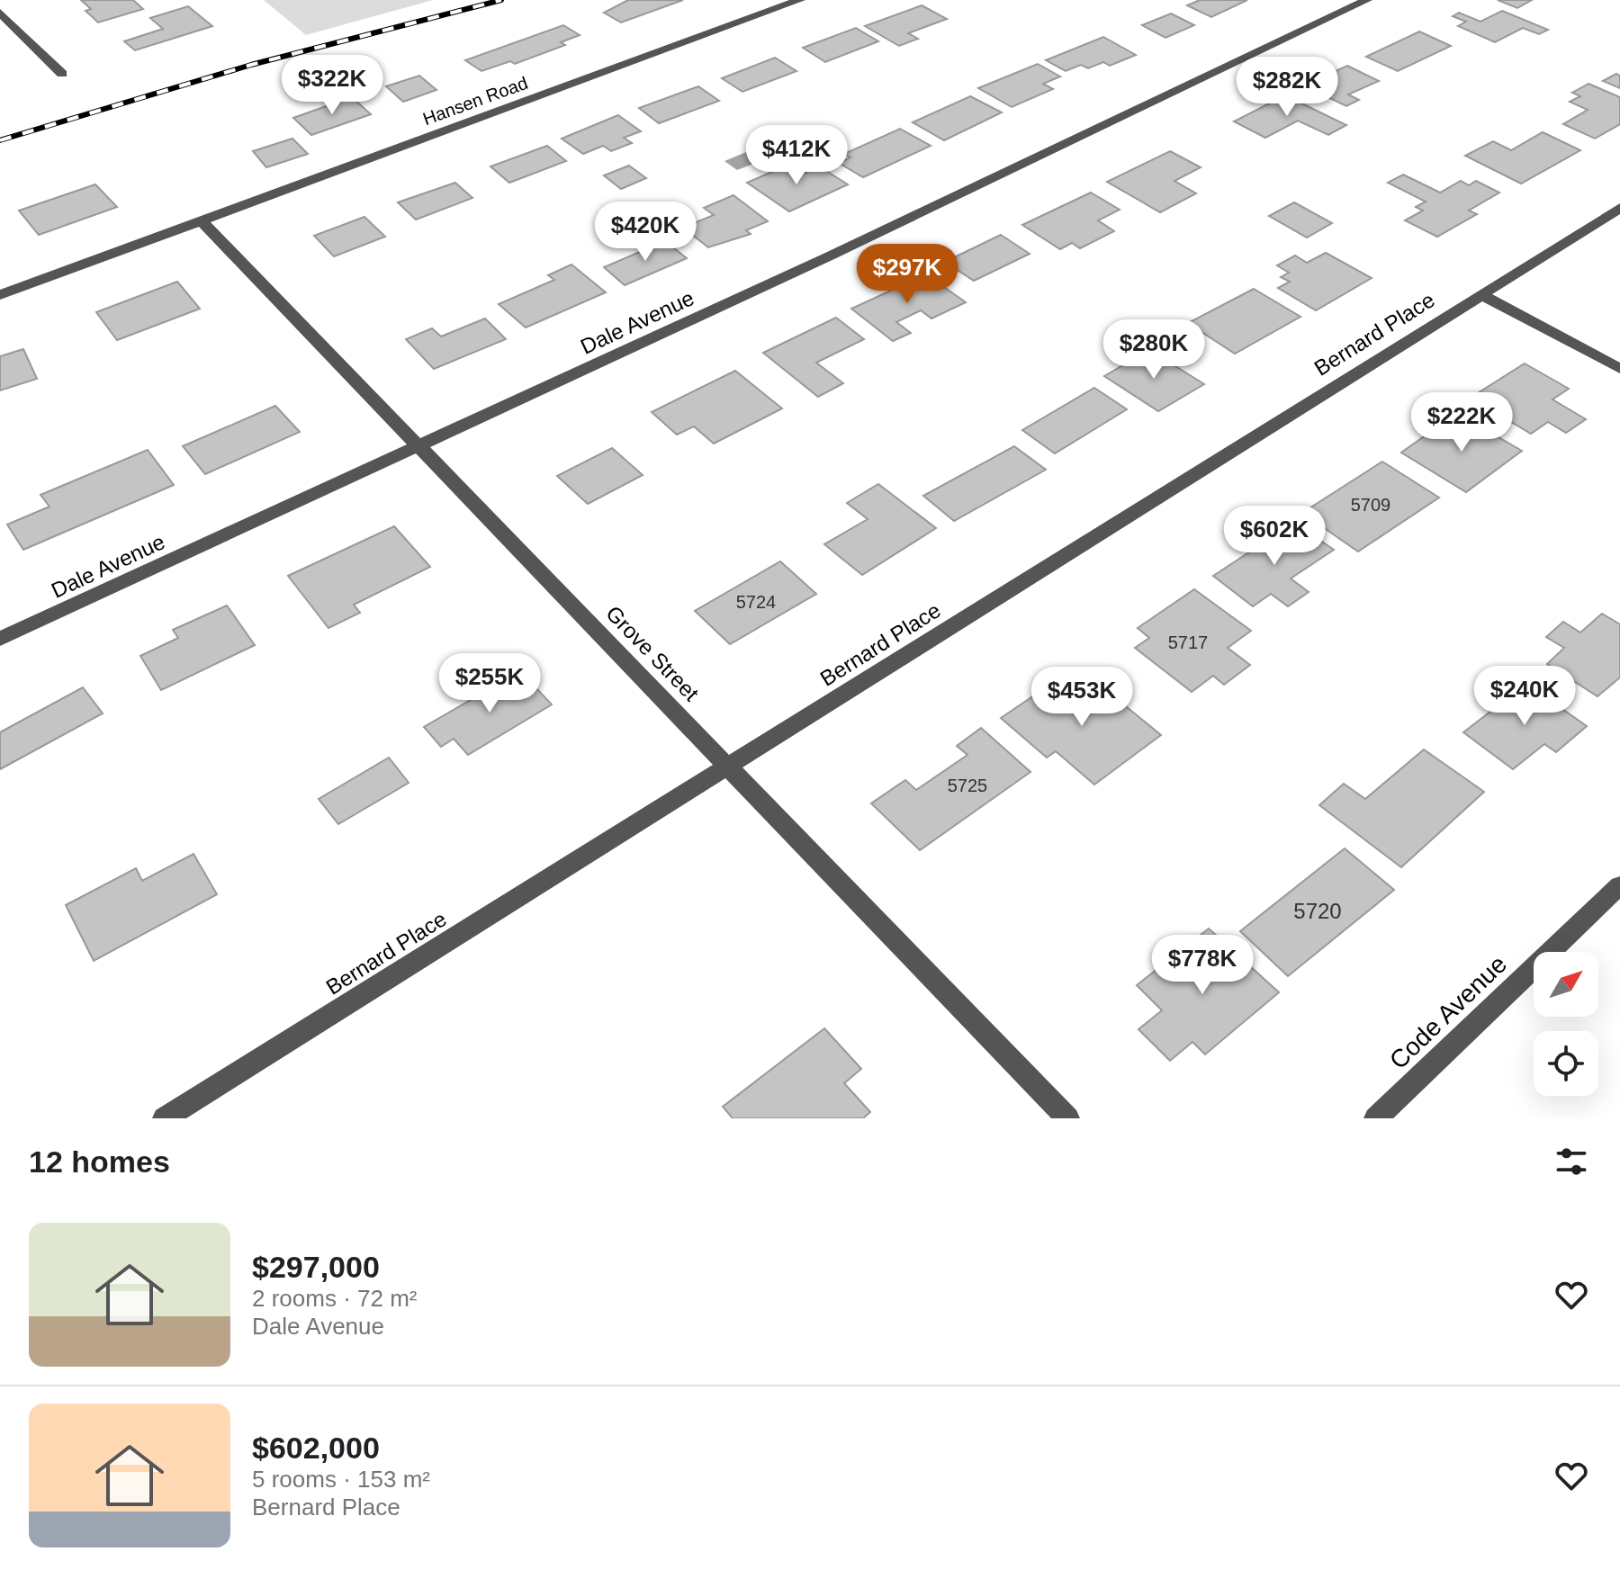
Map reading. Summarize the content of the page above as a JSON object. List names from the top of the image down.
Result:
{
  "streets": {
    "street": [
      "Hansen Road",
      "Dale Avenue",
      "Bernard Place",
      "Grove Street",
      "Code Avenue"
    ]
  },
  "crossings": [
    ["Hansen Road", "Grove Street"],
    ["Dale Avenue", "Grove Street"],
    ["Bernard Place", "Grove Street"]
  ],
  "house_numbers": [
    "5709",
    "5724",
    "5717",
    "5725",
    "5720"
  ],
  "north": "top right",
  "page": {
    "price": [
      "$322K",
      "$282K",
      "$412K",
      "$420K",
      "$297K",
      "$280K",
      "$222K",
      "$602K",
      "$255K",
      "$240K",
      "$453K",
      "$778K"
    ],
    "heading": "12 homes",
    "list": [
      {
        "name": "$297,000",
        "note": "2 rooms · 72 m² · Dale Avenue"
      },
      {
        "name": "$602,000",
        "note": "5 rooms · 153 m² · Bernard Place"
      }
    ]
  }
}
